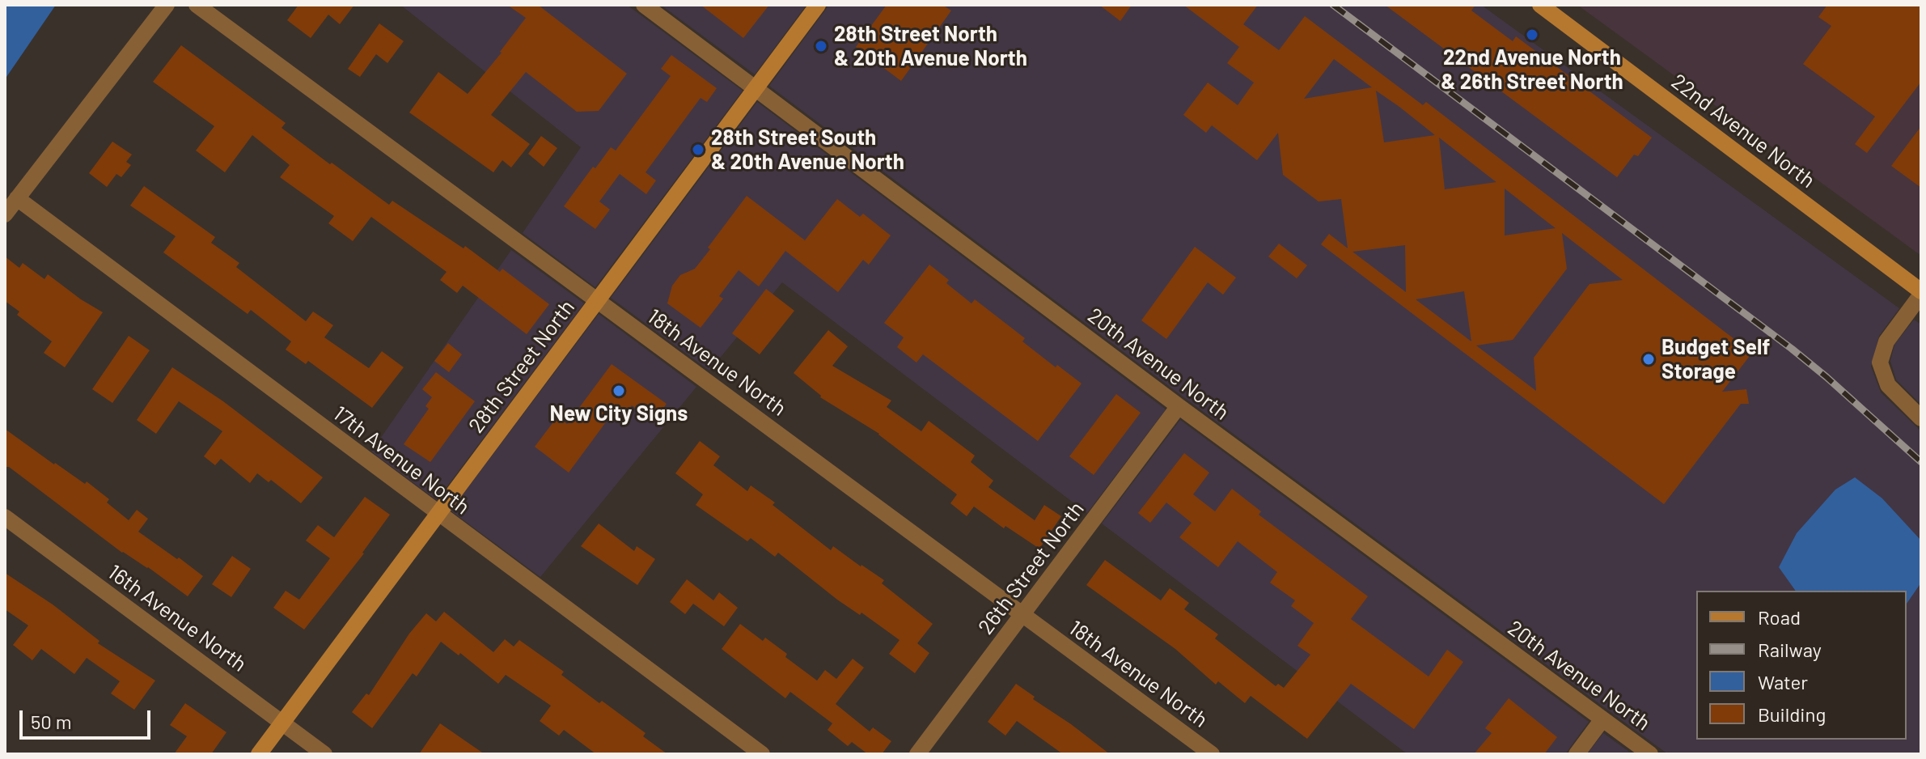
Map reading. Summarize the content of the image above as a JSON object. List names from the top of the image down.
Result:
{
  "streets": {
    "street": [
      "22nd Avenue North",
      "18th Avenue North",
      "20th Avenue North",
      "28th Street North",
      "17th Avenue North",
      "26th Street North",
      "16th Avenue North"
    ]
  },
  "crossings": [
    ["18th Avenue North", "28th Street North"],
    ["18th Avenue North", "26th Street North"],
    ["20th Avenue North", "28th Street North"],
    ["20th Avenue North", "26th Street North"],
    ["28th Street North", "17th Avenue North"],
    ["28th Street North", "16th Avenue North"]
  ],
  "places": [
    "22nd Avenue North & 26th Street North",
    "28th Street North & 20th Avenue North",
    "28th Street South & 20th Avenue North",
    "Budget Self Storage",
    "New City Signs"
  ],
  "legend": [
    "Road",
    "Railway",
    "Water",
    "Building"
  ],
  "scale_bar": "50 m"
}
